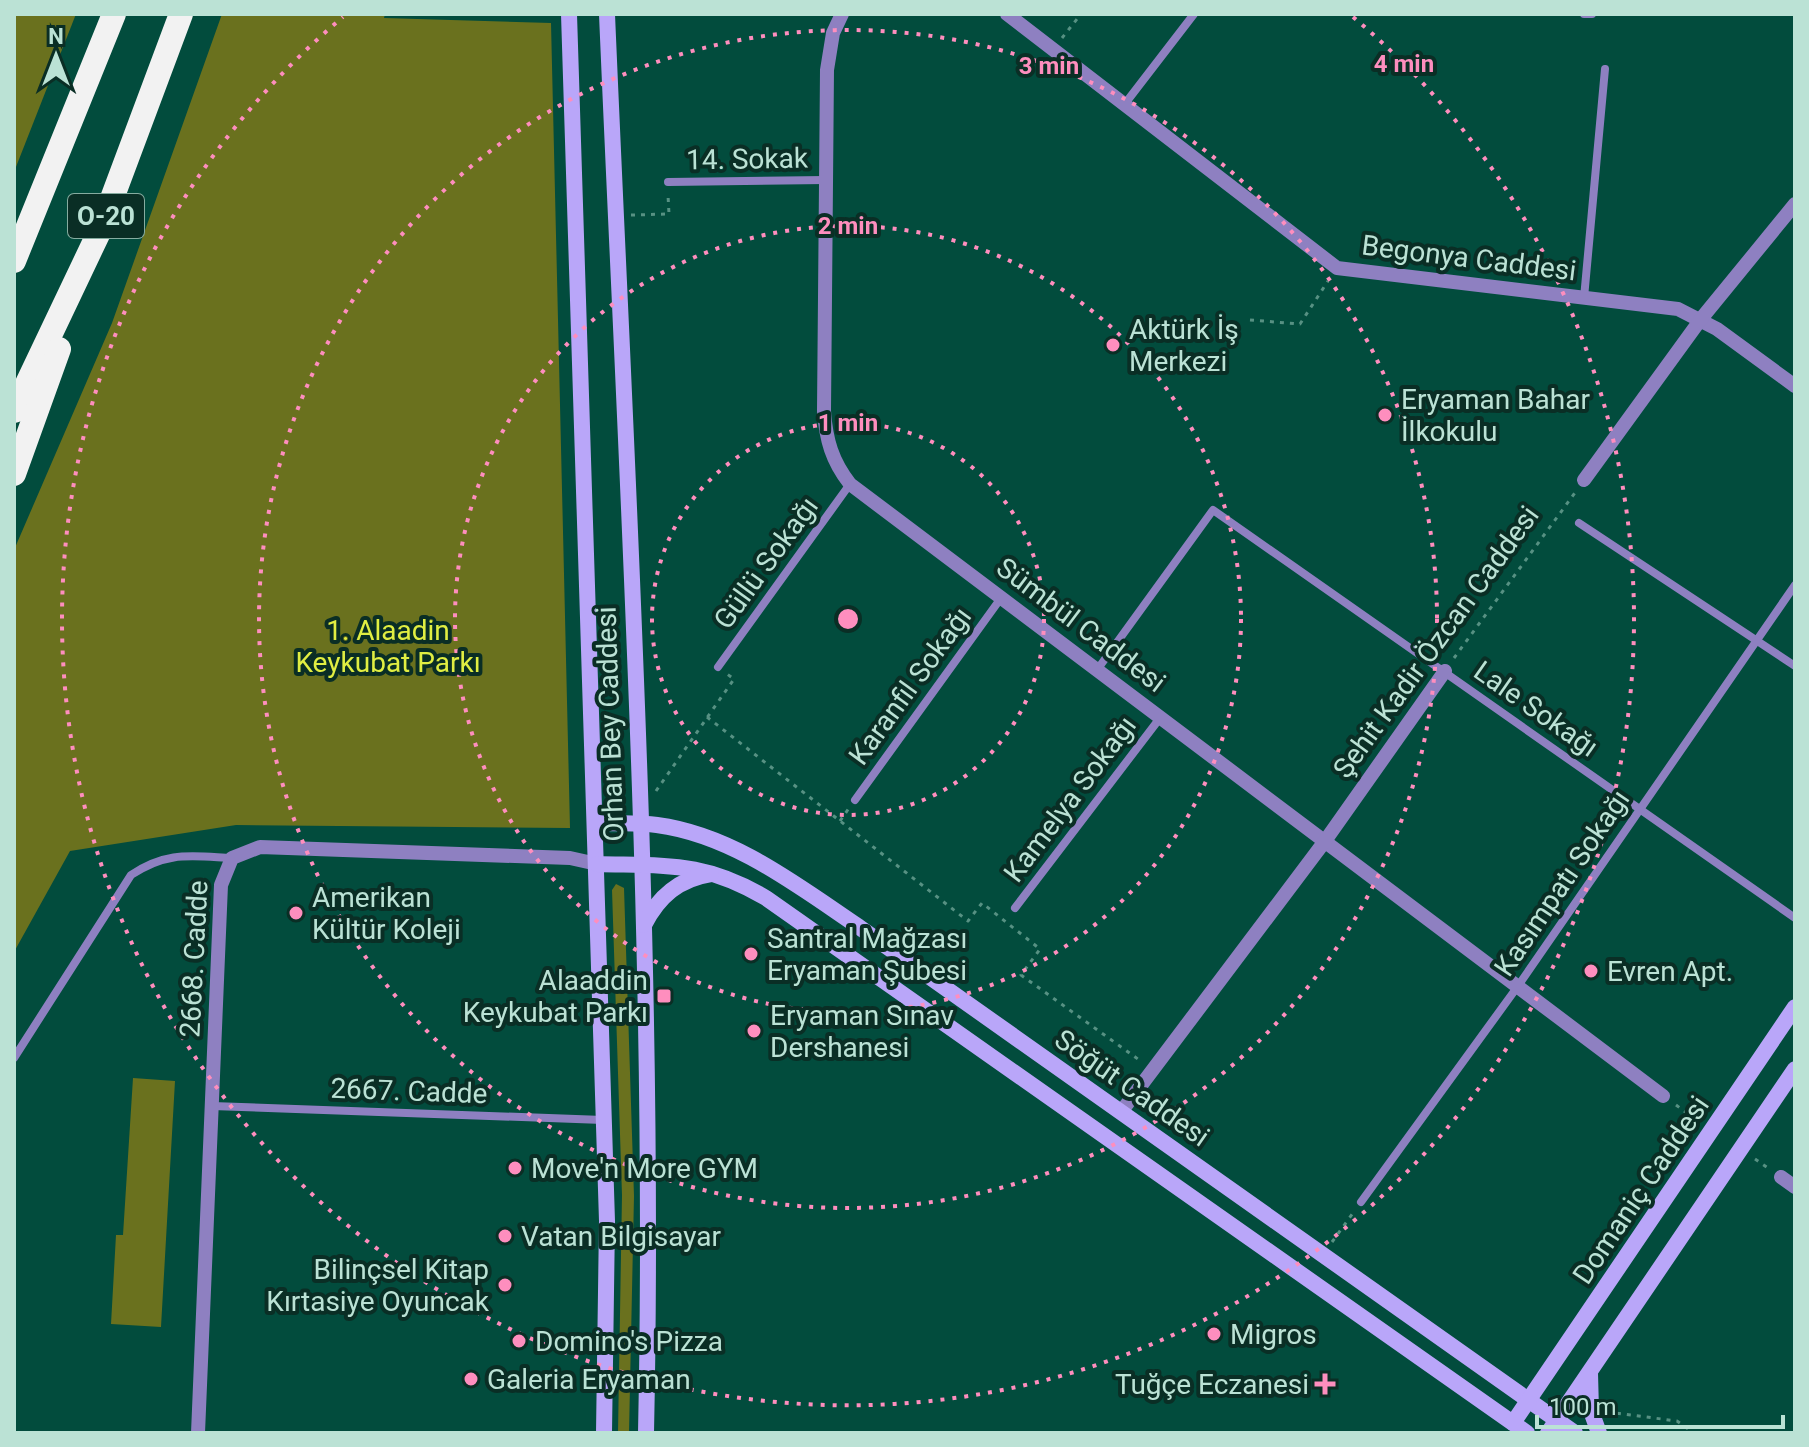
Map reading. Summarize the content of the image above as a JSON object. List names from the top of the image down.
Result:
{
  "streets": {
    "highway": ["O-20"],
    "main road": ["Orhan Bey Caddesi", "Söğüt Caddesi", "Domaniç Caddesi"],
    "street": [
      "14. Sokak",
      "Begonya Caddesi",
      "Güllü Sokağı",
      "Sümbül Caddesi",
      "Şehit Kadir Özcan Caddesi",
      "Karanfil Sokağı",
      "Lale Sokağı",
      "Kamelya Sokağı",
      "Kasımpatı Sokağı",
      "2668. Cadde",
      "2667. Cadde"
    ]
  },
  "crossings": [
    ["14. Sokak", "Sümbül Caddesi"],
    ["Güllü Sokağı", "Sümbül Caddesi"],
    ["Sümbül Caddesi", "Şehit Kadir Özcan Caddesi"],
    ["Sümbül Caddesi", "Karanfil Sokağı"],
    ["Sümbül Caddesi", "Lale Sokağı"],
    ["Sümbül Caddesi", "Kamelya Sokağı"],
    ["Sümbül Caddesi", "Kasımpatı Sokağı"],
    ["Şehit Kadir Özcan Caddesi", "Lale Sokağı"],
    ["Şehit Kadir Özcan Caddesi", "Söğüt Caddesi"],
    ["Lale Sokağı", "Kasımpatı Sokağı"],
    ["Orhan Bey Caddesi", "2668. Cadde"],
    ["Orhan Bey Caddesi", "Söğüt Caddesi"],
    ["Orhan Bey Caddesi", "2667. Cadde"],
    ["2668. Cadde", "Söğüt Caddesi"],
    ["2668. Cadde", "2667. Cadde"],
    ["Söğüt Caddesi", "Domaniç Caddesi"]
  ],
  "parks": ["1. Alaadin Keykubat Parkı"],
  "places": {
    "other": [
      "Aktürk İş Merkezi",
      "Eryaman Bahar İlkokulu",
      "Amerikan Kültür Koleji",
      "Santral Mağzası Eryaman Şubesi",
      "Evren Apt.",
      "Eryaman Sınav Dershanesi",
      "Move'n More GYM",
      "Vatan Bilgisayar",
      "Bilinçsel Kitap Kırtasiye Oyuncak",
      "Migros",
      "Domino's Pizza",
      "Galeria Eryaman"
    ],
    "transit": ["Alaaddin Keykubat Parkı"],
    "health": ["Tuğçe Eczanesi"]
  },
  "scale_bar": "100 m",
  "north": "top",
  "rings": [
    "4 min",
    "3 min",
    "2 min",
    "1 min"
  ]
}
